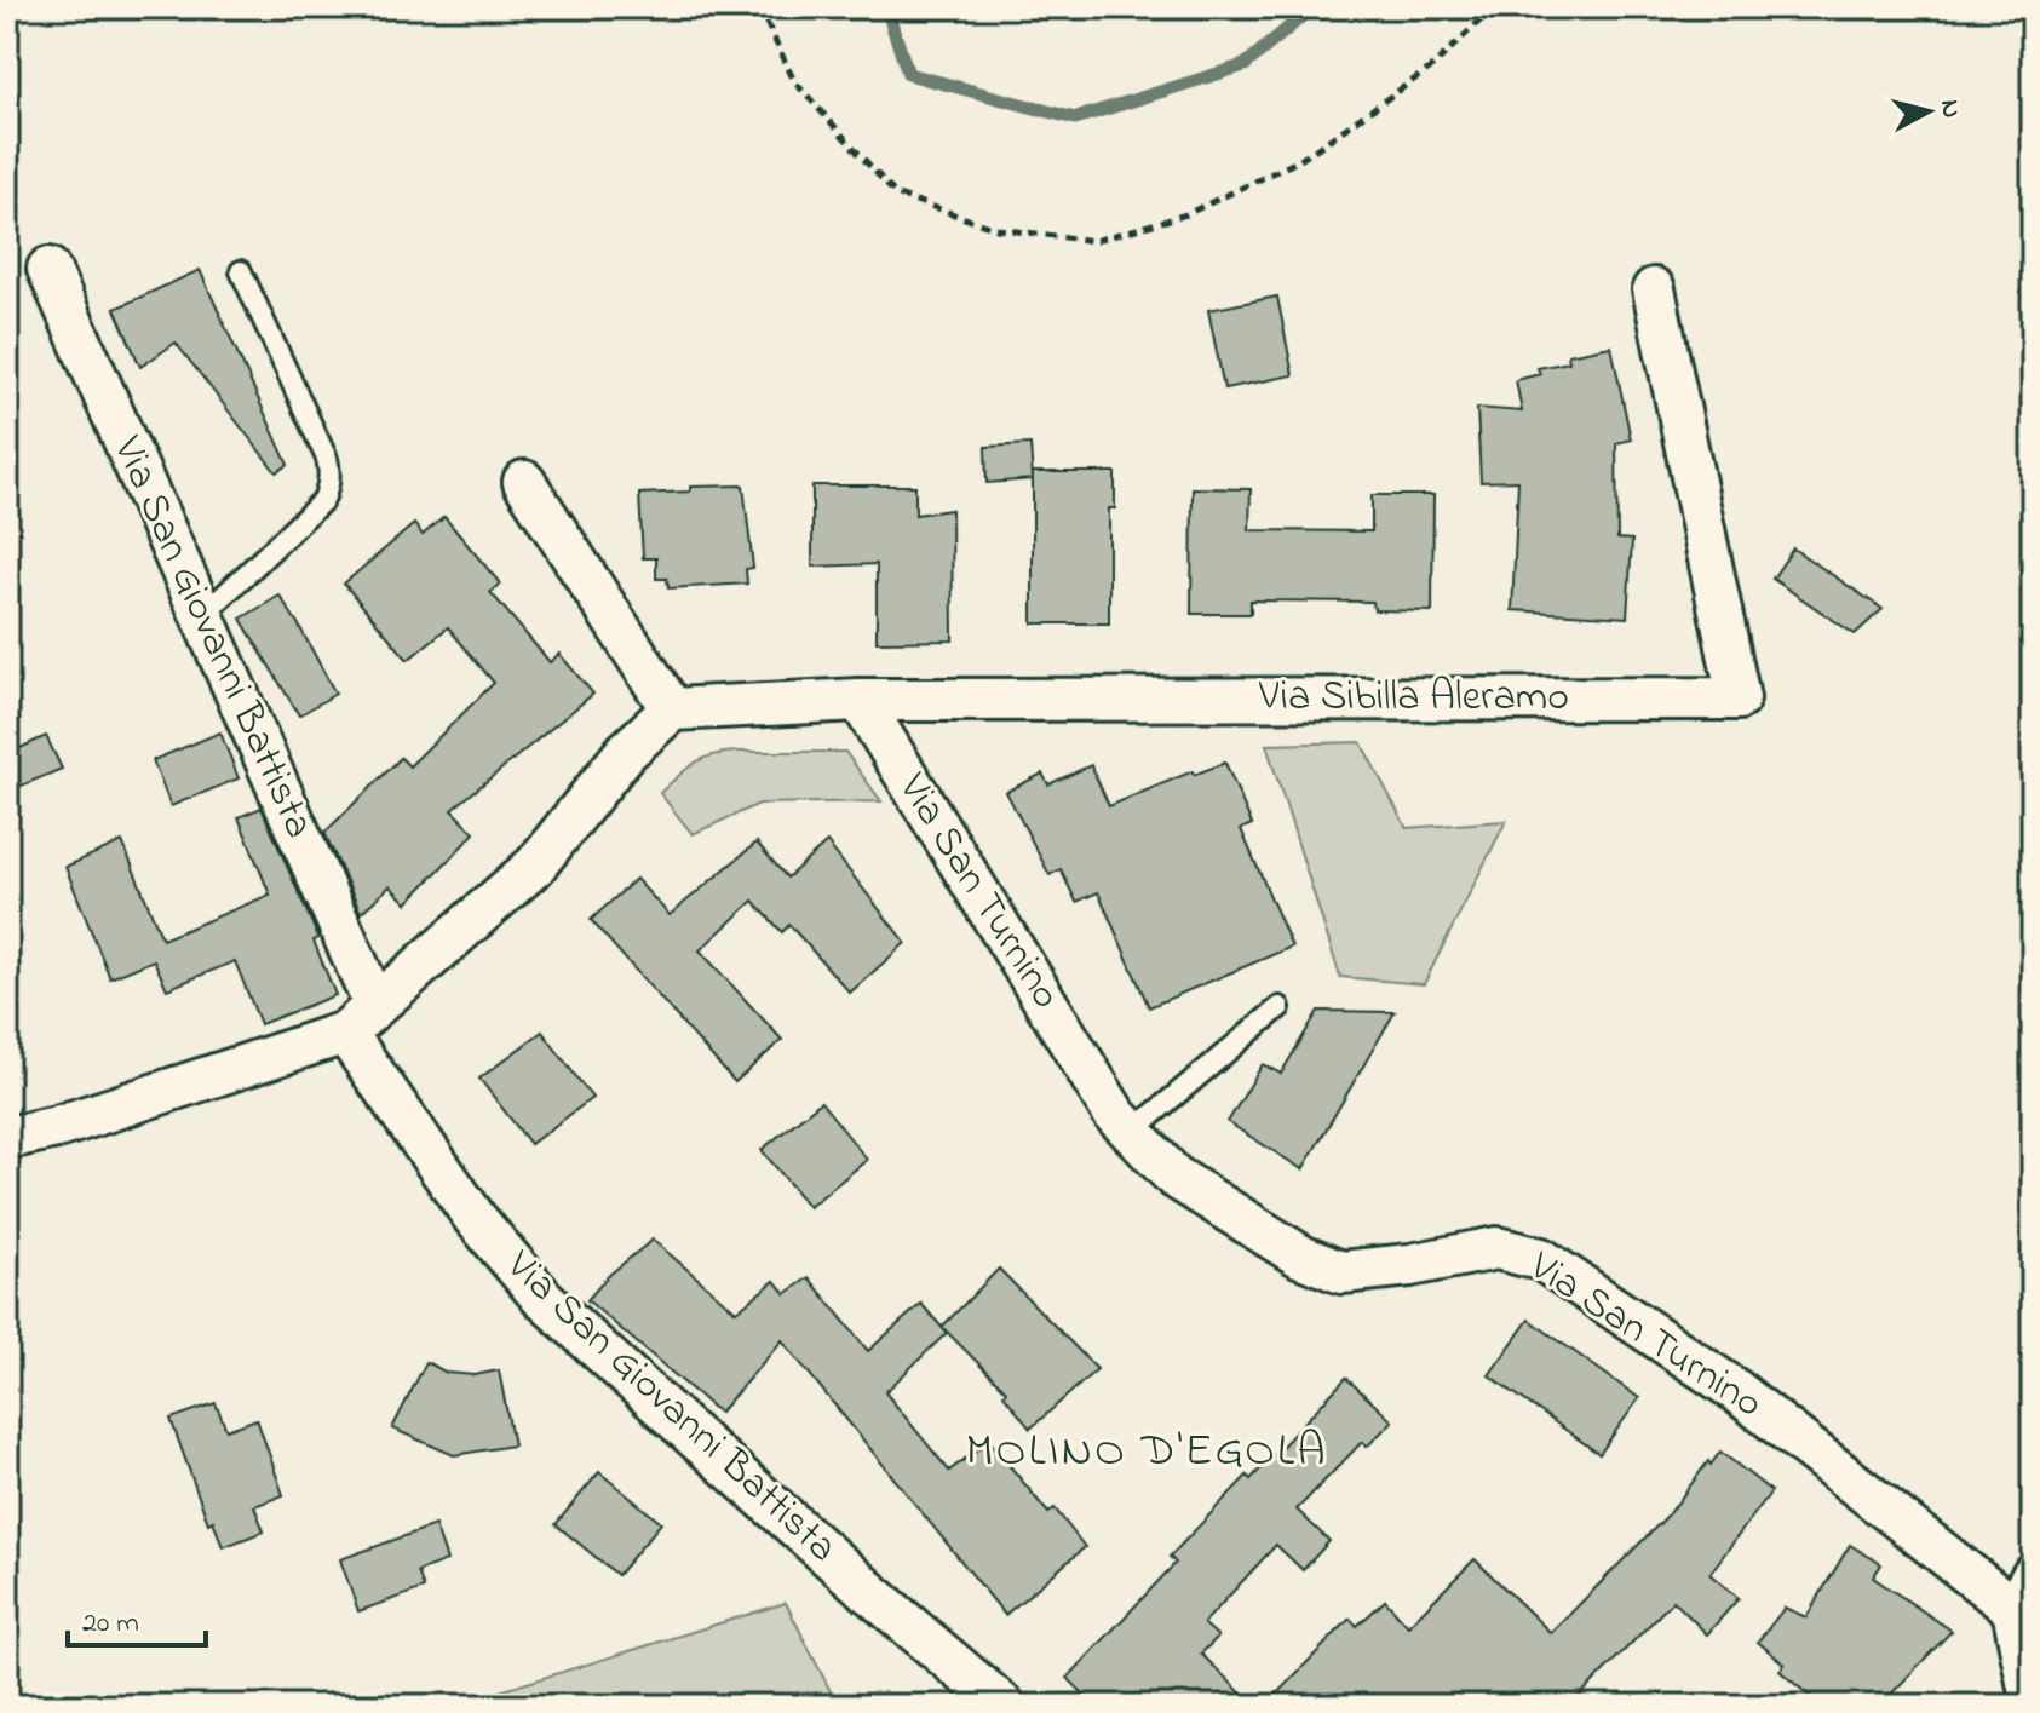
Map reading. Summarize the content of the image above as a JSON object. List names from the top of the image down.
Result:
{
  "streets": {
    "street": ["Via San Giovanni Battista", "Via Sibilla Aleramo", "Via San Turnino"]
  },
  "crossings": [
    ["Via Sibilla Aleramo", "Via San Turnino"]
  ],
  "districts": ["MOLINO D'EGOLA"],
  "scale_bar": "20 m",
  "north": "right"
}
